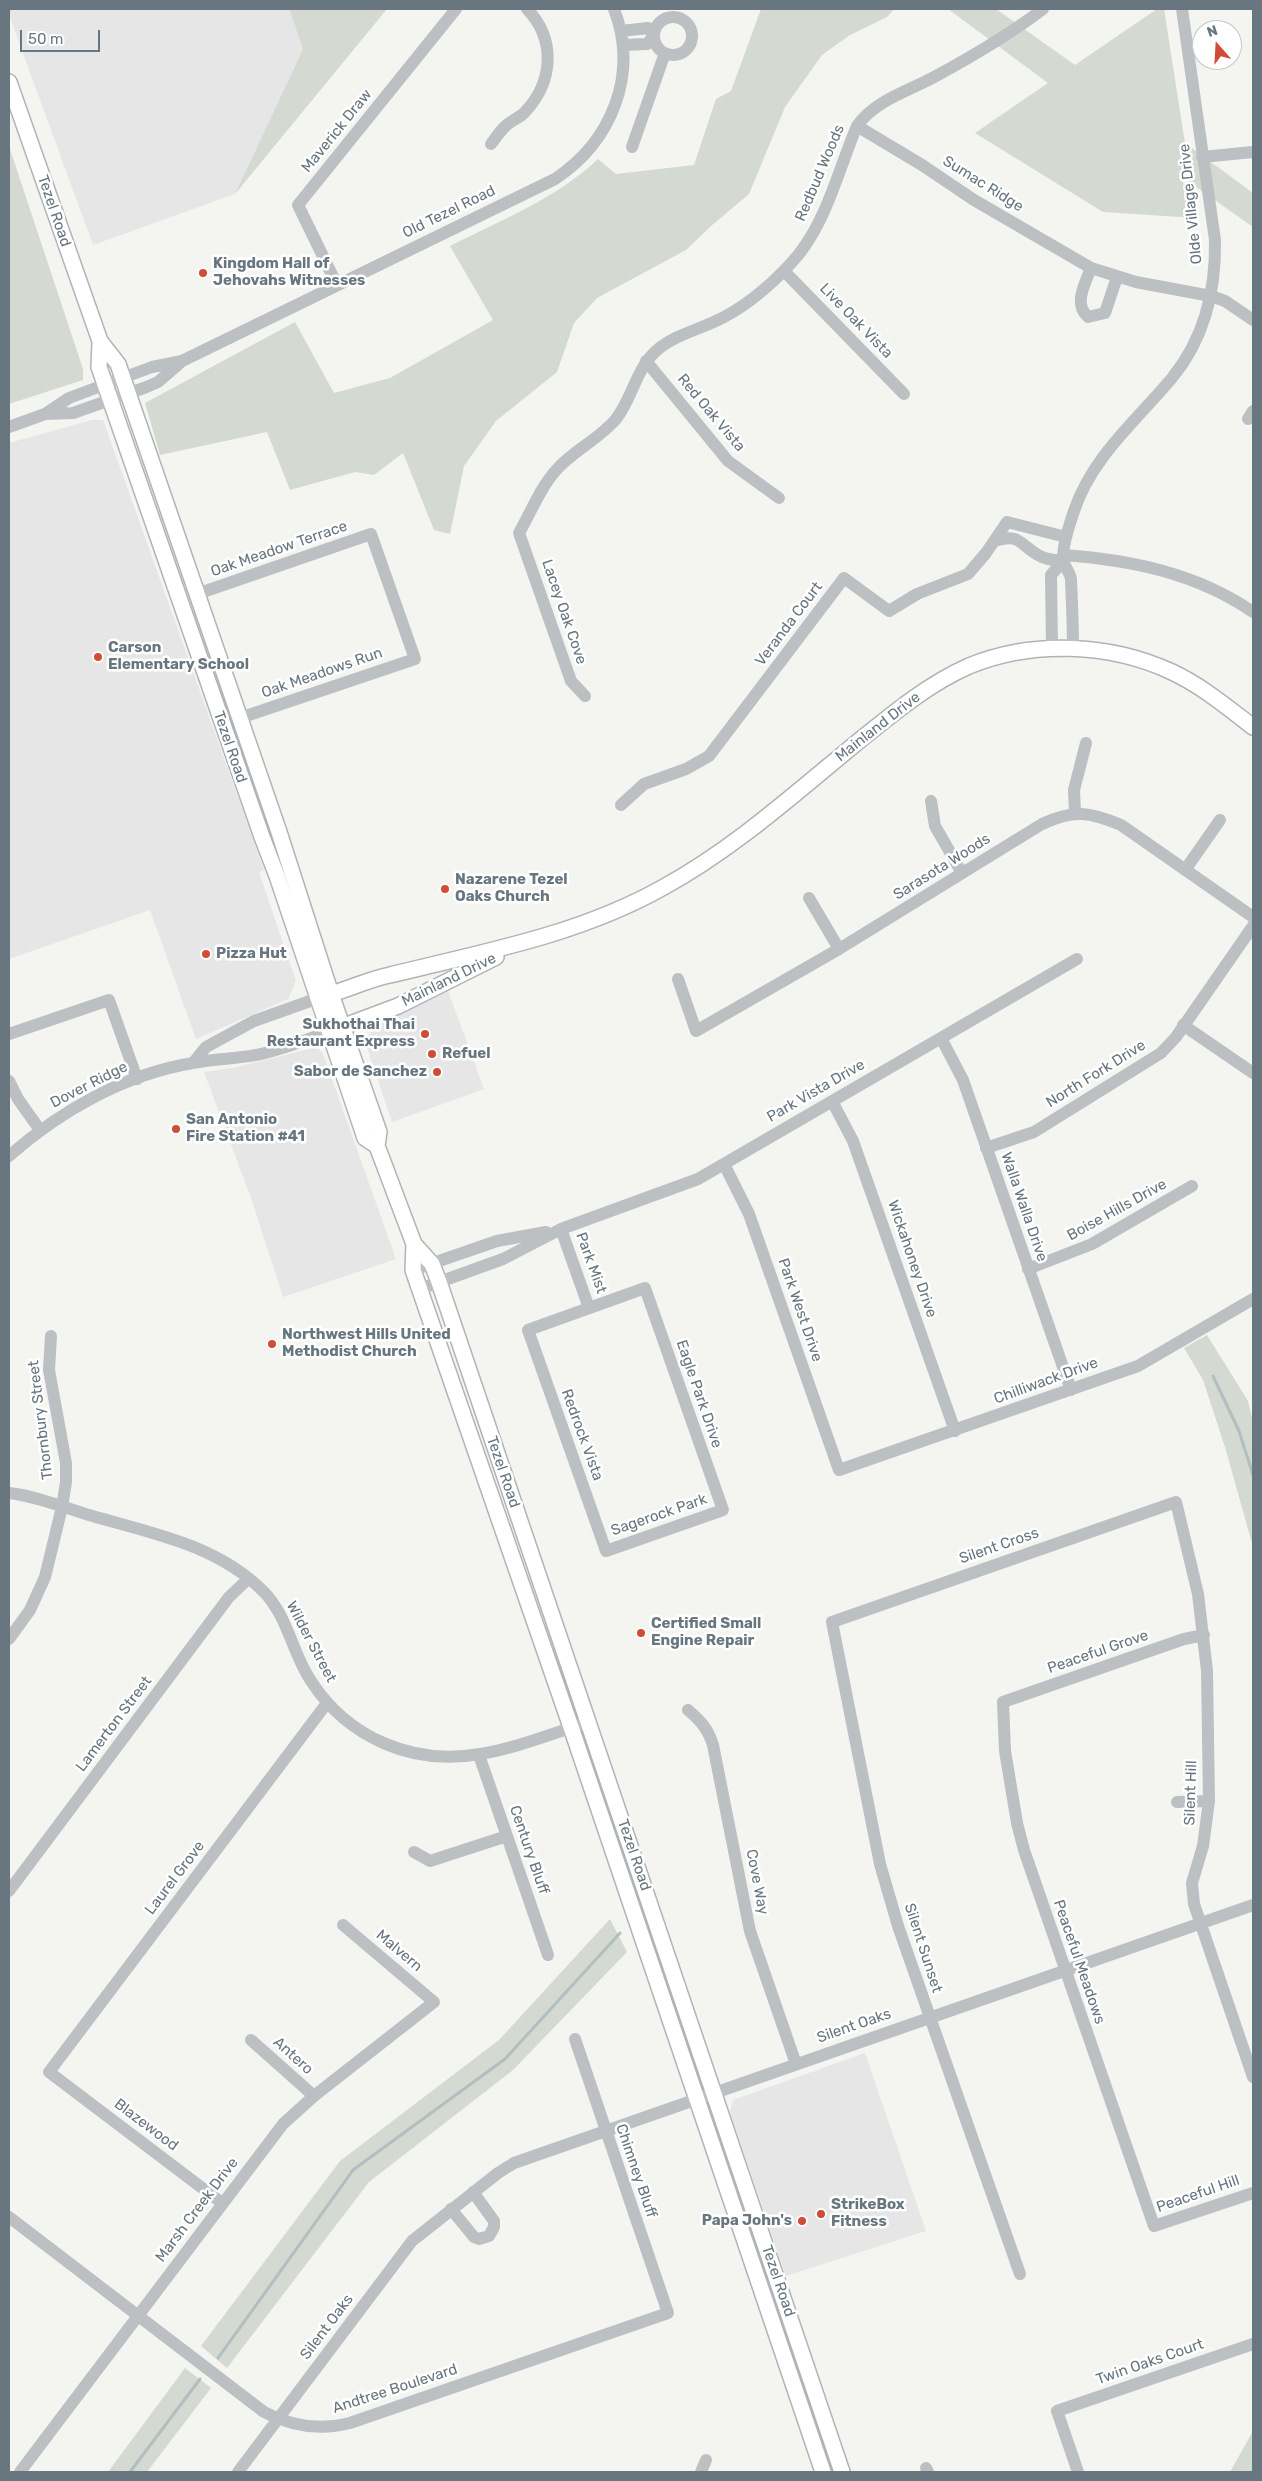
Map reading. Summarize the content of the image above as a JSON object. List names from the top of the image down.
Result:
{
  "streets": {
    "main road": ["Tezel Road", "Mainland Drive"],
    "street": [
      "Maverick Draw",
      "Redbud Woods",
      "Sumac Ridge",
      "Olde Village Drive",
      "Old Tezel Road",
      "Live Oak Vista",
      "Red Oak Vista",
      "Oak Meadow Terrace",
      "Lacey Oak Cove",
      "Veranda Court",
      "Oak Meadows Run",
      "Sarasota Woods",
      "North Fork Drive",
      "Dover Ridge",
      "Park Vista Drive",
      "Walla Walla Drive",
      "Boise Hills Drive",
      "Wickahoney Drive",
      "Park Mist",
      "Park West Drive",
      "Chilliwack Drive",
      "Eagle Park Drive",
      "Thornbury Street",
      "Redrock Vista",
      "Sagerock Park",
      "Silent Cross",
      "Wilder Street",
      "Peaceful Grove",
      "Lamerton Street",
      "Silent Hill",
      "Century Bluff",
      "Laurel Grove",
      "Cove Way",
      "Silent Sunset",
      "Malvern",
      "Peaceful Meadows",
      "Silent Oaks",
      "Antero",
      "Blazewood",
      "Chimney Bluff",
      "Peaceful Hill",
      "Marsh Creek Drive",
      "Twin Oaks Court",
      "Andtree Boulevard"
    ]
  },
  "crossings": [
    ["Maverick Draw", "Old Tezel Road"],
    ["Redbud Woods", "Sumac Ridge"],
    ["Redbud Woods", "Live Oak Vista"],
    ["Redbud Woods", "Red Oak Vista"],
    ["Redbud Woods", "Lacey Oak Cove"],
    ["Sumac Ridge", "Olde Village Drive"],
    ["Olde Village Drive", "Veranda Court"],
    ["Olde Village Drive", "Mainland Drive"],
    ["Tezel Road", "Old Tezel Road"],
    ["Tezel Road", "Oak Meadow Terrace"],
    ["Tezel Road", "Oak Meadows Run"],
    ["Tezel Road", "Mainland Drive"],
    ["Tezel Road", "Dover Ridge"],
    ["Tezel Road", "Park Vista Drive"],
    ["Tezel Road", "Wilder Street"],
    ["Tezel Road", "Silent Oaks"],
    ["Oak Meadow Terrace", "Oak Meadows Run"],
    ["Mainland Drive", "Dover Ridge"],
    ["North Fork Drive", "Walla Walla Drive"],
    ["Park Vista Drive", "Walla Walla Drive"],
    ["Park Vista Drive", "Wickahoney Drive"],
    ["Park Vista Drive", "Park Mist"],
    ["Park Vista Drive", "Park West Drive"],
    ["Walla Walla Drive", "Boise Hills Drive"],
    ["Walla Walla Drive", "Chilliwack Drive"],
    ["Wickahoney Drive", "Chilliwack Drive"],
    ["Park Mist", "Eagle Park Drive"],
    ["Park Mist", "Redrock Vista"],
    ["Park West Drive", "Chilliwack Drive"],
    ["Eagle Park Drive", "Redrock Vista"],
    ["Eagle Park Drive", "Sagerock Park"],
    ["Thornbury Street", "Wilder Street"],
    ["Redrock Vista", "Sagerock Park"],
    ["Silent Cross", "Silent Hill"],
    ["Silent Cross", "Silent Sunset"],
    ["Wilder Street", "Lamerton Street"],
    ["Wilder Street", "Century Bluff"],
    ["Wilder Street", "Laurel Grove"],
    ["Peaceful Grove", "Silent Hill"],
    ["Peaceful Grove", "Peaceful Meadows"],
    ["Silent Hill", "Silent Oaks"],
    ["Laurel Grove", "Blazewood"],
    ["Cove Way", "Silent Oaks"],
    ["Silent Sunset", "Silent Oaks"],
    ["Malvern", "Marsh Creek Drive"],
    ["Peaceful Meadows", "Silent Oaks"],
    ["Peaceful Meadows", "Peaceful Hill"],
    ["Silent Oaks", "Chimney Bluff"],
    ["Silent Oaks", "Andtree Boulevard"],
    ["Antero", "Marsh Creek Drive"],
    ["Blazewood", "Marsh Creek Drive"],
    ["Chimney Bluff", "Andtree Boulevard"],
    ["Marsh Creek Drive", "Andtree Boulevard"]
  ],
  "places": [
    "Kingdom Hall of Jehovahs Witnesses",
    "Carson Elementary School",
    "Nazarene Tezel Oaks Church",
    "Pizza Hut",
    "Sukhothai Thai Restaurant Express",
    "Refuel",
    "Sabor de Sanchez",
    "San Antonio Fire Station #41",
    "Northwest Hills United Methodist Church",
    "Certified Small Engine Repair",
    "StrikeBox Fitness",
    "Papa John's"
  ],
  "scale_bar": "50 m",
  "north": "top"
}
